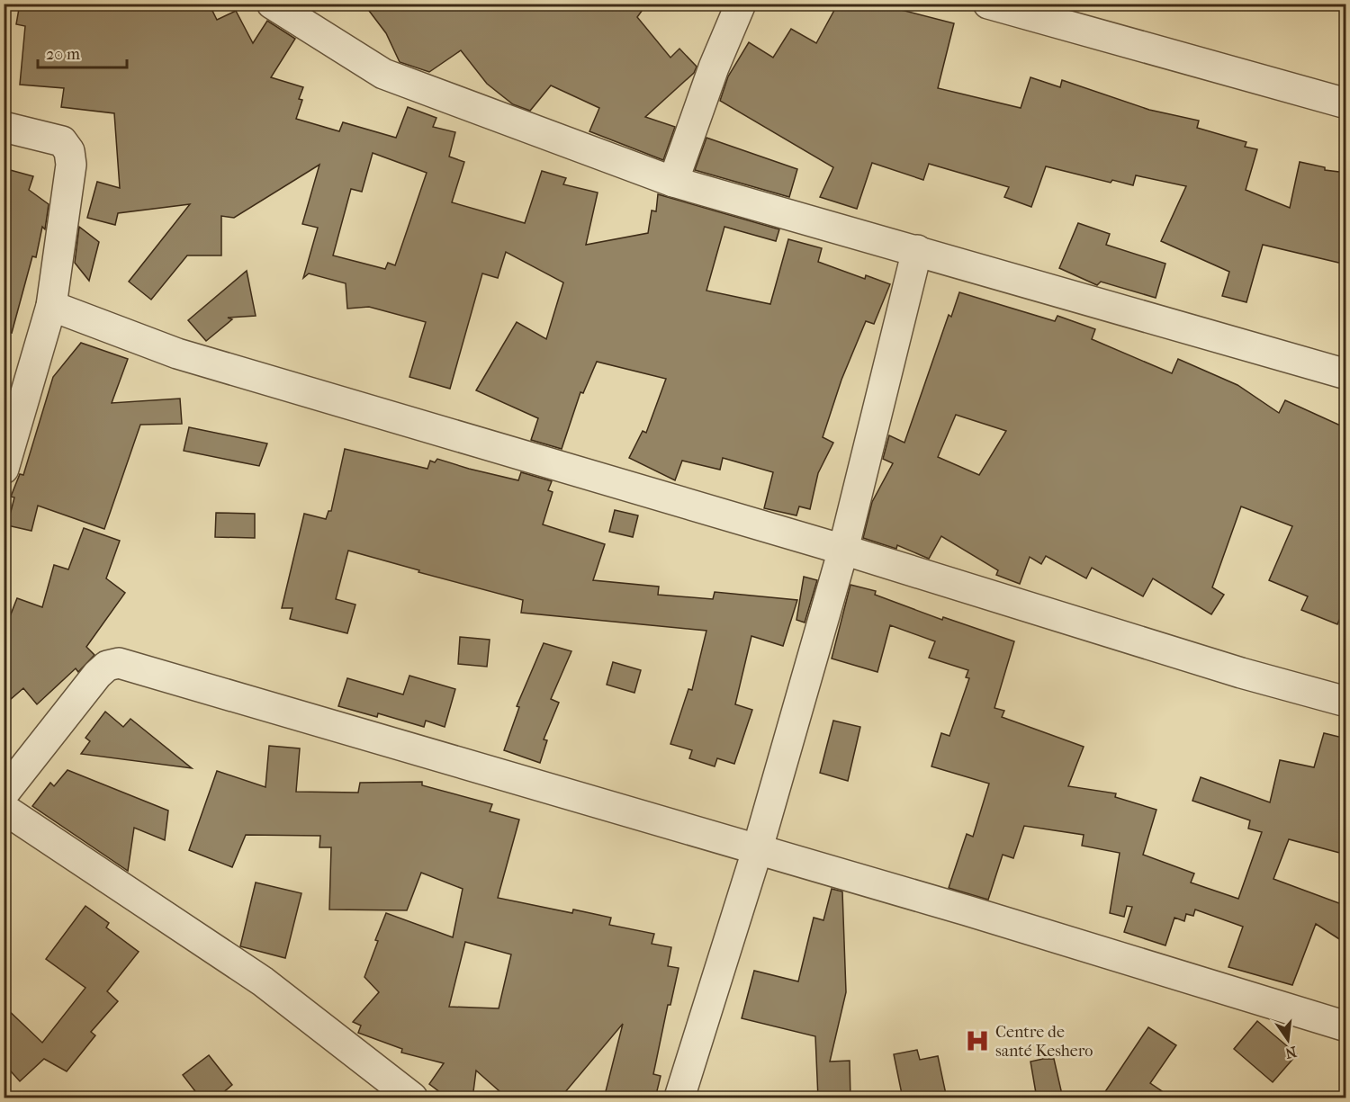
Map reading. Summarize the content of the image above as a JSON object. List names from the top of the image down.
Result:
{
  "places": {
    "hospital": ["Centre de santé Keshero"]
  },
  "scale_bar": "20 m",
  "north": "bottom"
}
